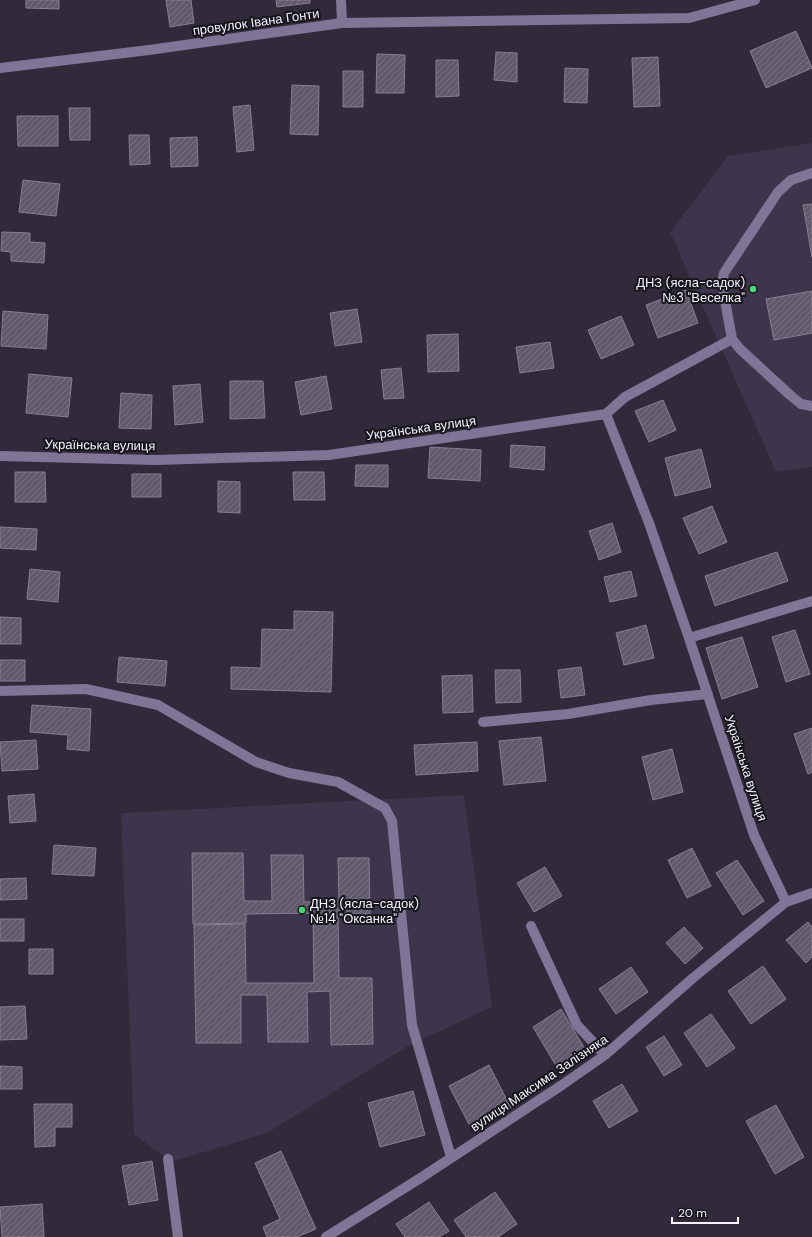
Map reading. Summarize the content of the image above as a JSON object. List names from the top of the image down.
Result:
{
  "streets": {
    "street": ["провулок Івана Гонти", "Українська вулиця", "вулиця Максима Залізняка"]
  },
  "crossings": [
    ["Українська вулиця", "вулиця Максима Залізняка"]
  ],
  "places": ["ДНЗ (ясла-садок) №3 \"Веселка\"", "ДНЗ (ясла-садок) №14 \"Оксанка\""],
  "scale_bar": "20 m"
}
